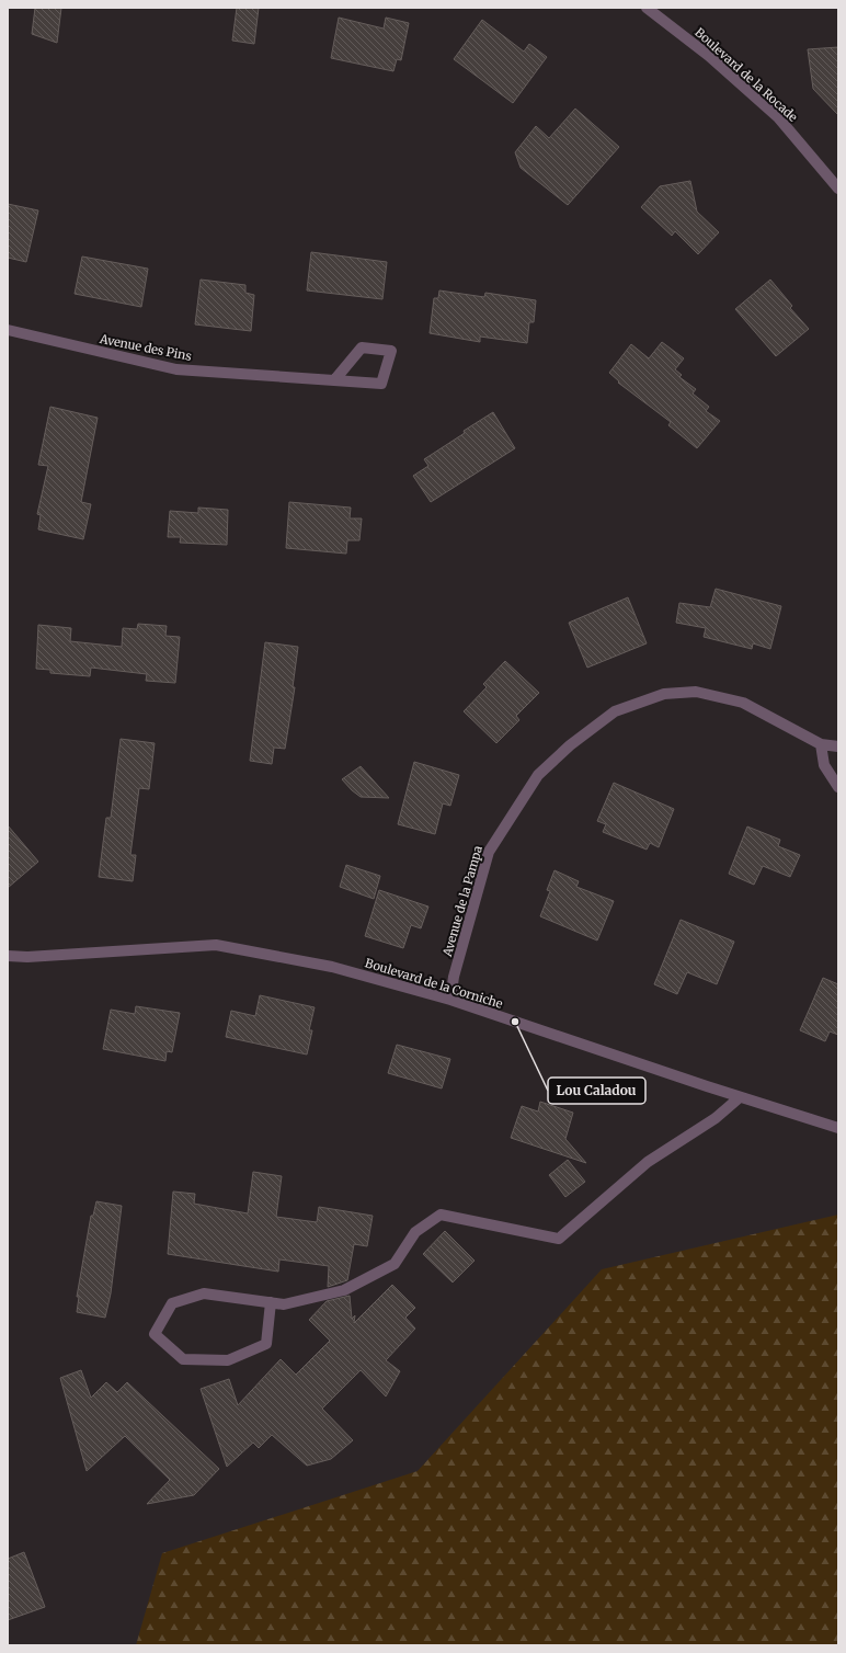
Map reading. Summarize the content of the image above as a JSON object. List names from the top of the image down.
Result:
{
  "streets": {
    "street": [
      "Boulevard de la Rocade",
      "Avenue des Pins",
      "Avenue de la Pampa",
      "Boulevard de la Corniche"
    ]
  },
  "crossings": [
    ["Avenue de la Pampa", "Boulevard de la Corniche"]
  ],
  "places": ["Lou Caladou"]
}
